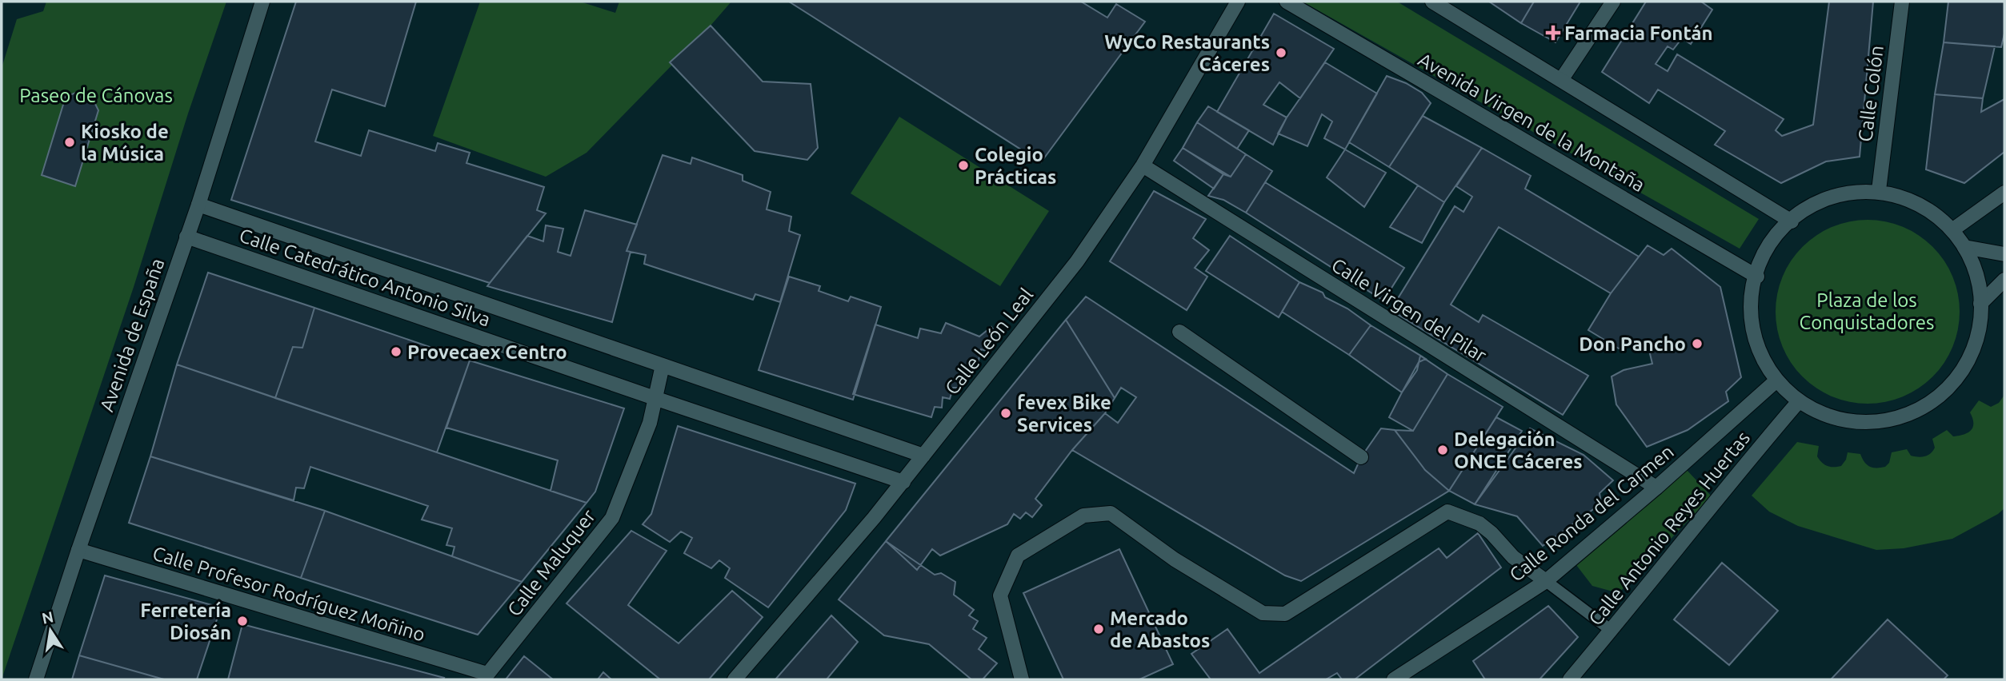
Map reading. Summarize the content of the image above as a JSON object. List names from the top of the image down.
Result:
{
  "streets": {
    "street": [
      "Calle Colón",
      "Avenida Virgen de la Montaña",
      "Calle Catedrático Antonio Silva",
      "Calle Virgen del Pilar",
      "Avenida de España",
      "Calle León Leal",
      "Calle Ronda del Carmen",
      "Calle Antonio Reyes Huertas",
      "Calle Maluquer",
      "Calle Profesor Rodríguez Moñino"
    ]
  },
  "crossings": [
    ["Calle Catedrático Antonio Silva", "Avenida de España"],
    ["Calle Catedrático Antonio Silva", "Calle León Leal"],
    ["Calle Catedrático Antonio Silva", "Calle Maluquer"],
    ["Calle Virgen del Pilar", "Calle León Leal"],
    ["Calle Virgen del Pilar", "Calle Ronda del Carmen"],
    ["Avenida de España", "Calle Profesor Rodríguez Moñino"],
    ["Calle Maluquer", "Calle Profesor Rodríguez Moñino"]
  ],
  "parks": ["Paseo de Cánovas", "Plaza de los Conquistadores"],
  "places": {
    "health": ["Farmacia Fontán"],
    "other": [
      "WyCo Restaurants Cáceres",
      "Kiosko de la Música",
      "Colegio Prácticas",
      "Don Pancho",
      "Provecaex Centro",
      "fevex Bike Services",
      "Delegación ONCE Cáceres",
      "Ferretería Diosán",
      "Mercado de Abastos"
    ]
  },
  "north": "top"
}
